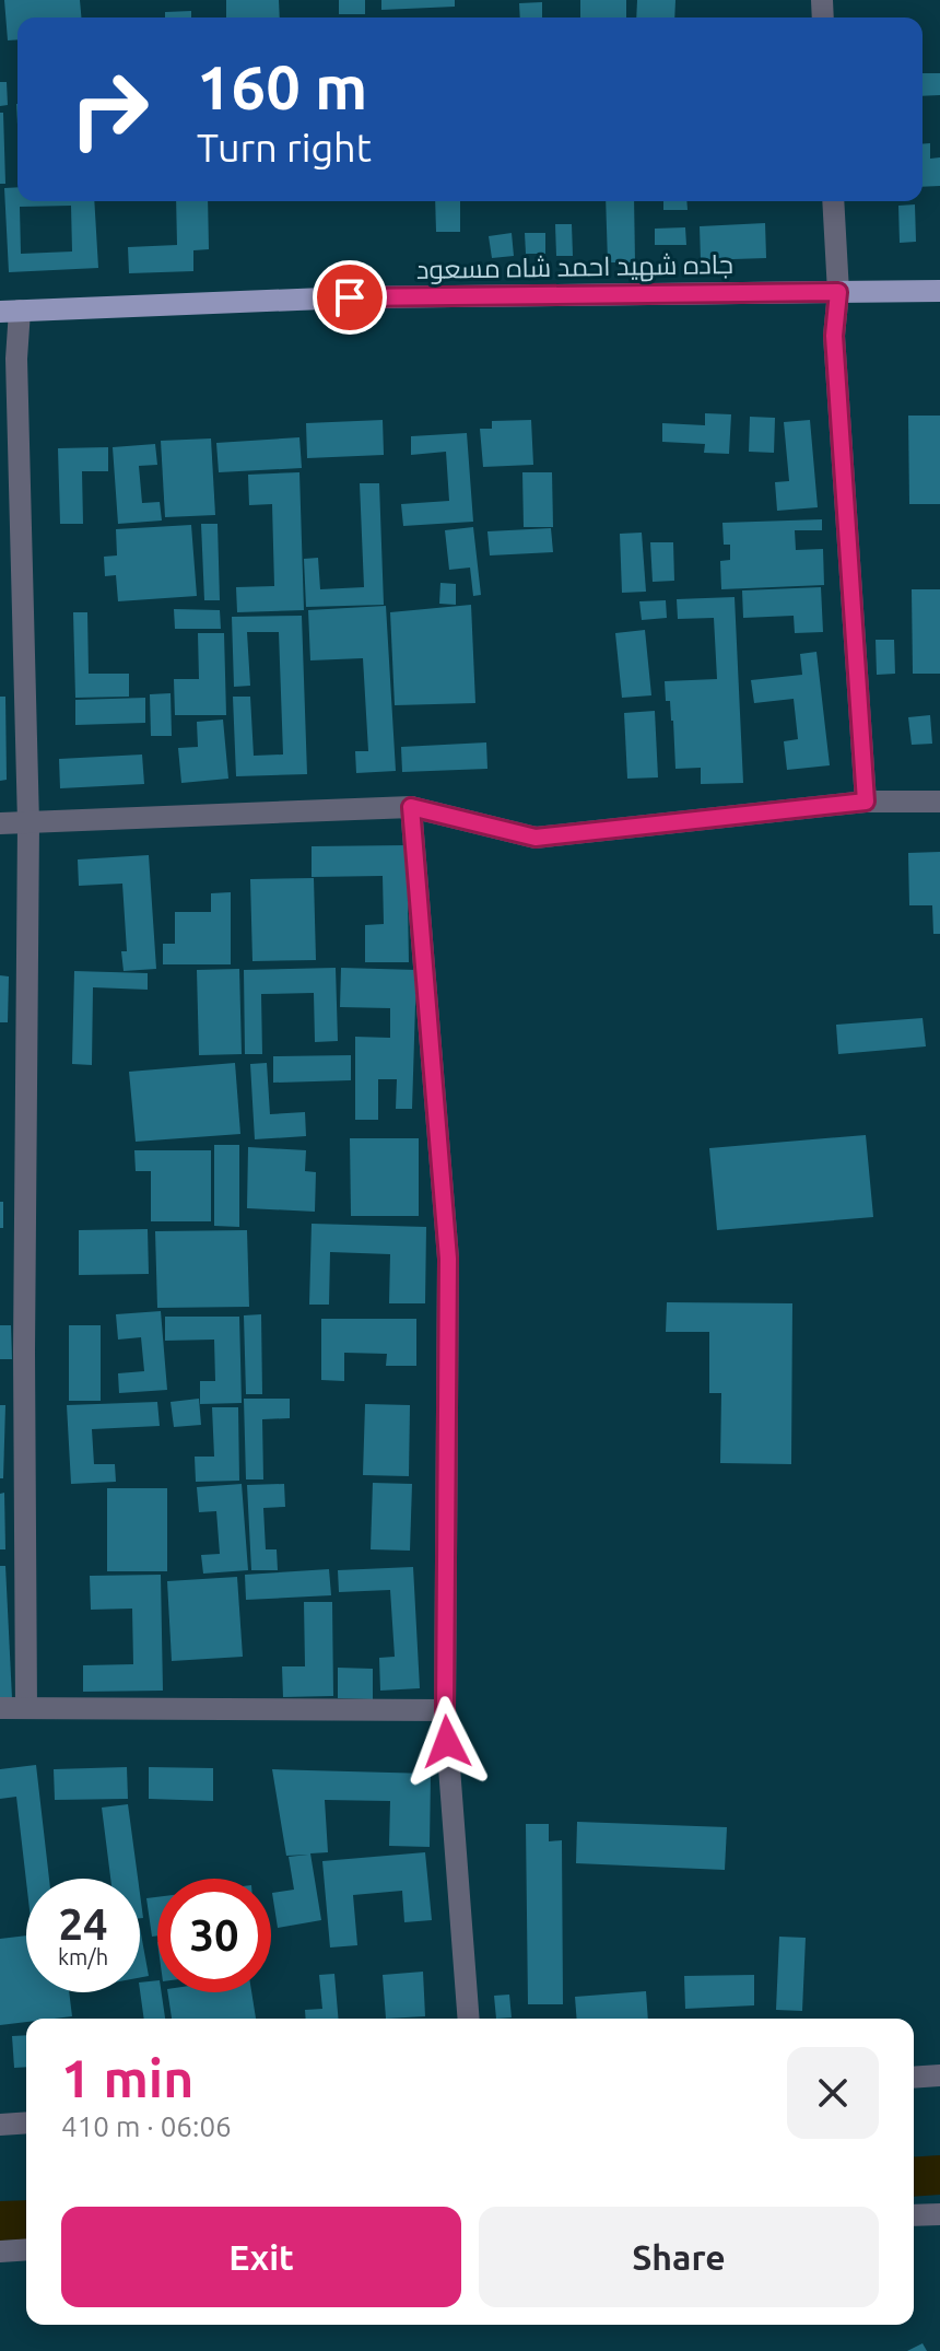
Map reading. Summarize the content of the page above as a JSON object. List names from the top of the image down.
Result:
{
  "streets": {
    "main road": ["جاده شهيد احمد شاه مسعود"]
  },
  "page": {
    "turn": ["160 m", "Turn right"],
    "speed": "24 km/h",
    "limit": "30",
    "heading": ["1 min", "410 m · 06:06"],
    "buttons": ["Exit", "Share"]
  }
}
